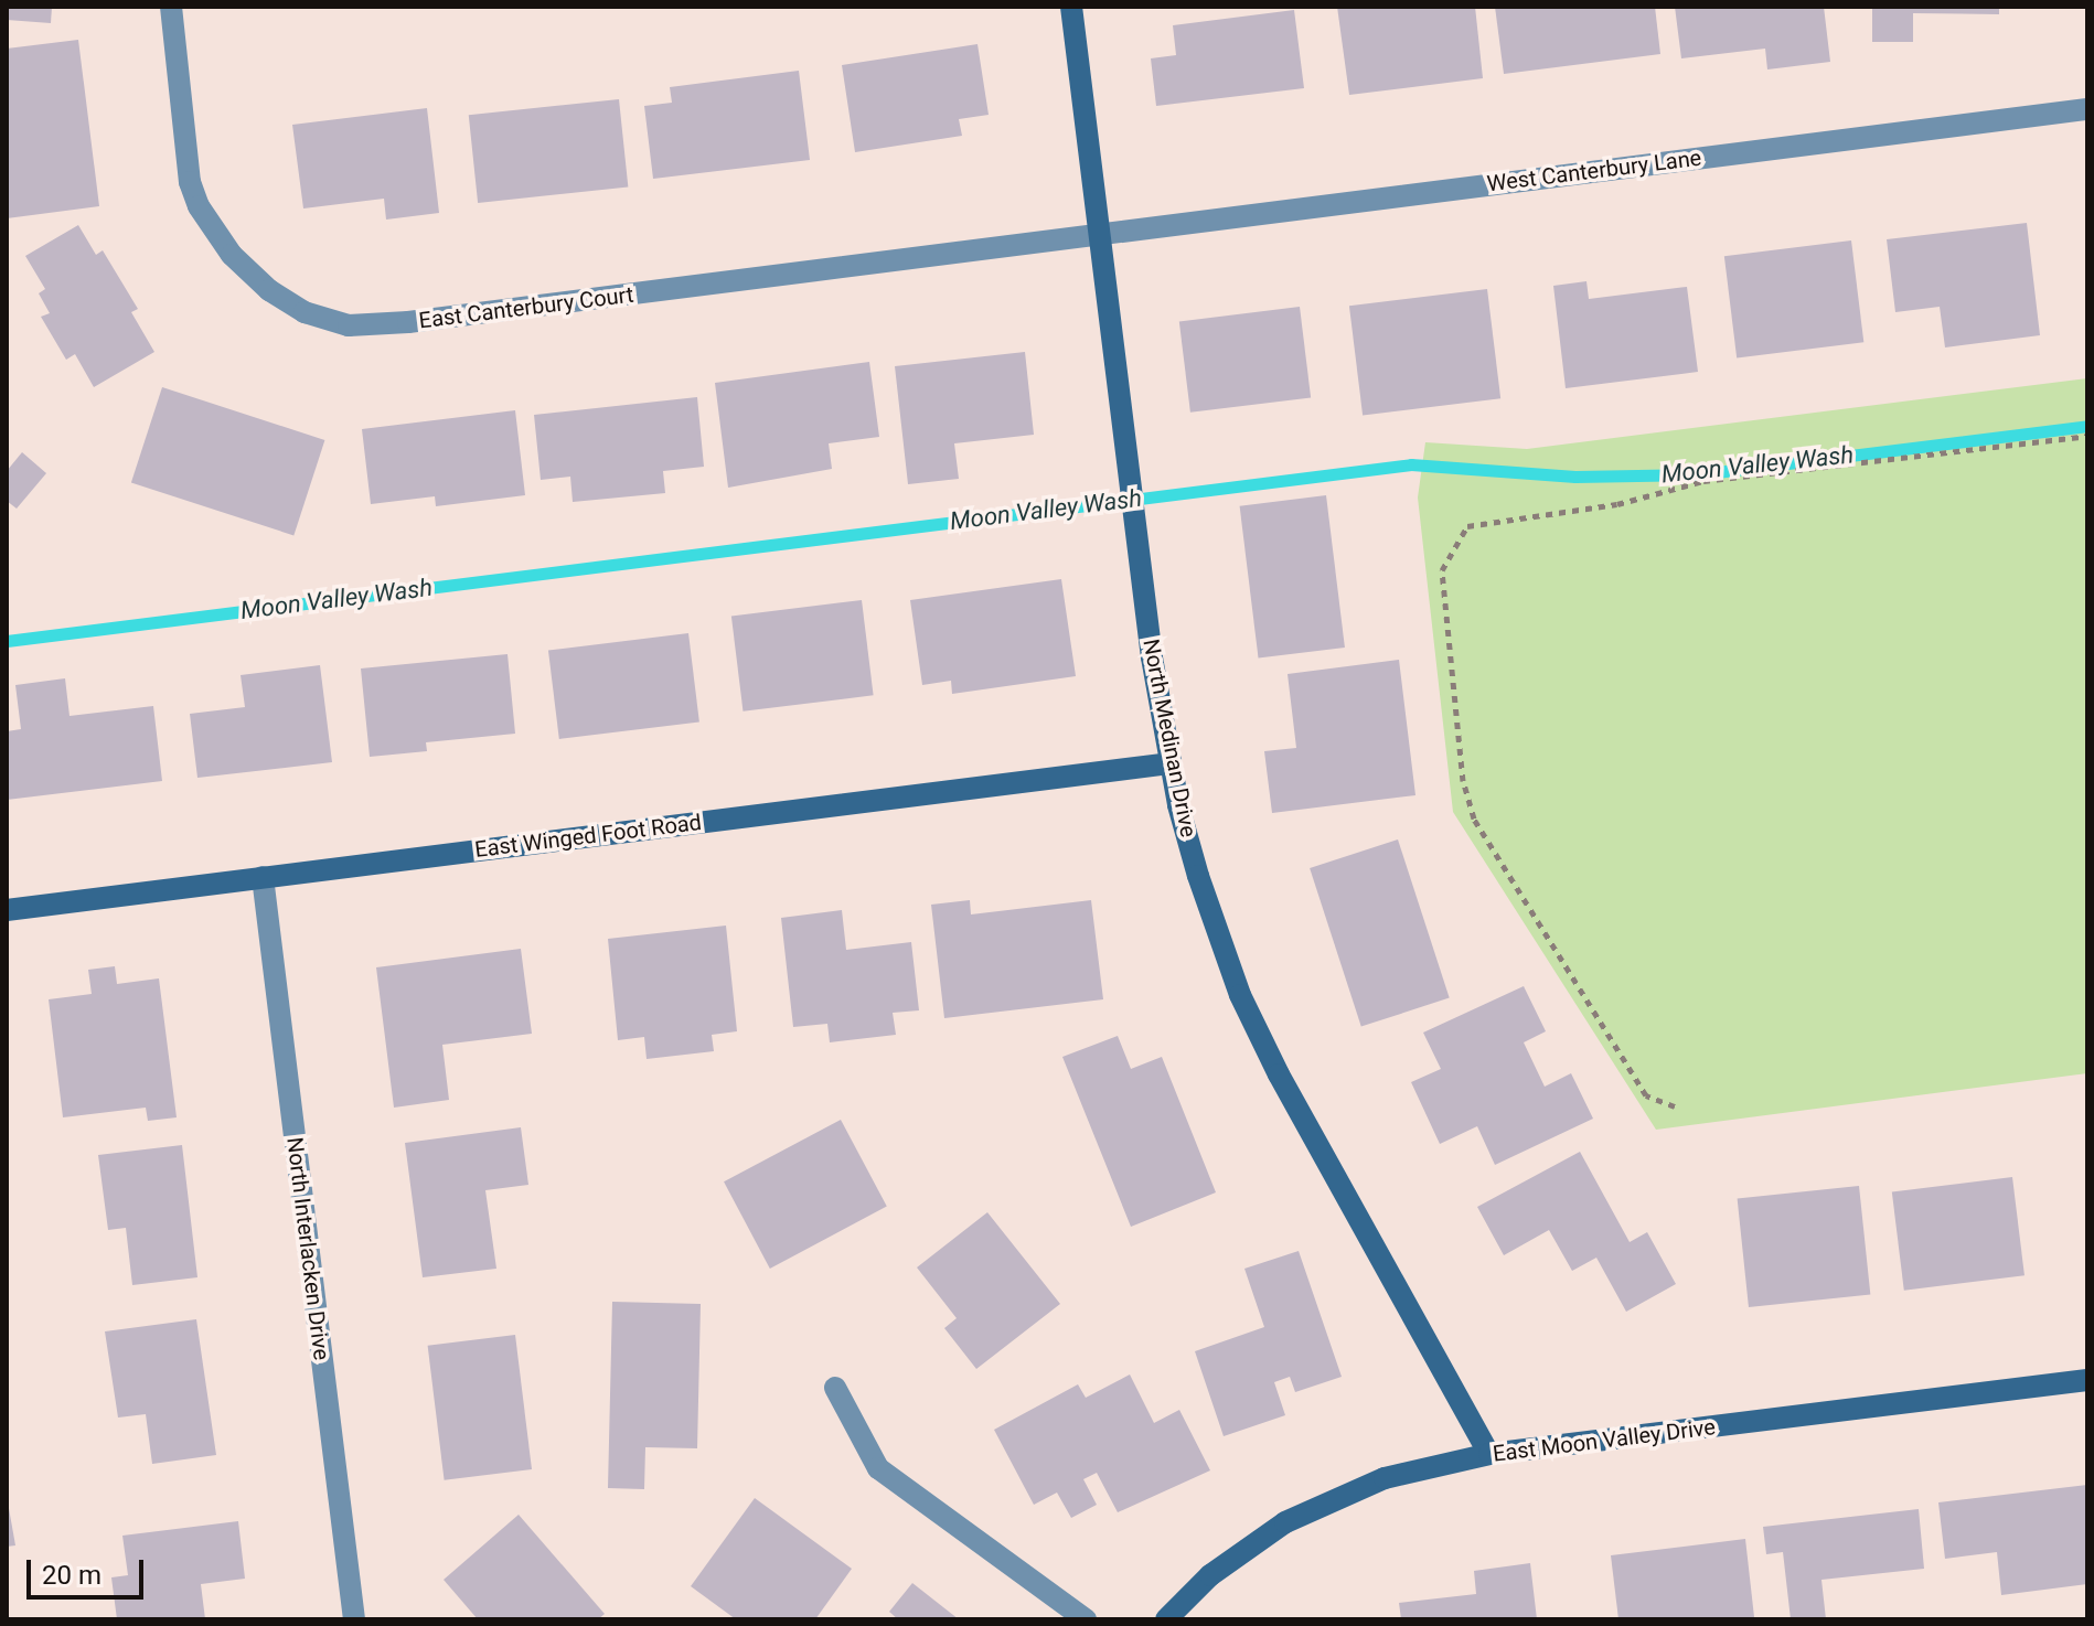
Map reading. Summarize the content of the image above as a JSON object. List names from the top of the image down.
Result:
{
  "streets": {
    "street": [
      "West Canterbury Lane",
      "East Canterbury Court",
      "North Medinan Drive",
      "East Winged Foot Road",
      "North Interlacken Drive",
      "East Moon Valley Drive"
    ]
  },
  "crossings": [
    ["West Canterbury Lane", "East Canterbury Court"],
    ["West Canterbury Lane", "North Medinan Drive"],
    ["East Canterbury Court", "North Medinan Drive"],
    ["North Medinan Drive", "East Winged Foot Road"],
    ["North Medinan Drive", "East Moon Valley Drive"],
    ["East Winged Foot Road", "North Interlacken Drive"]
  ],
  "water": ["Moon Valley Wash"],
  "scale_bar": "20 m"
}
